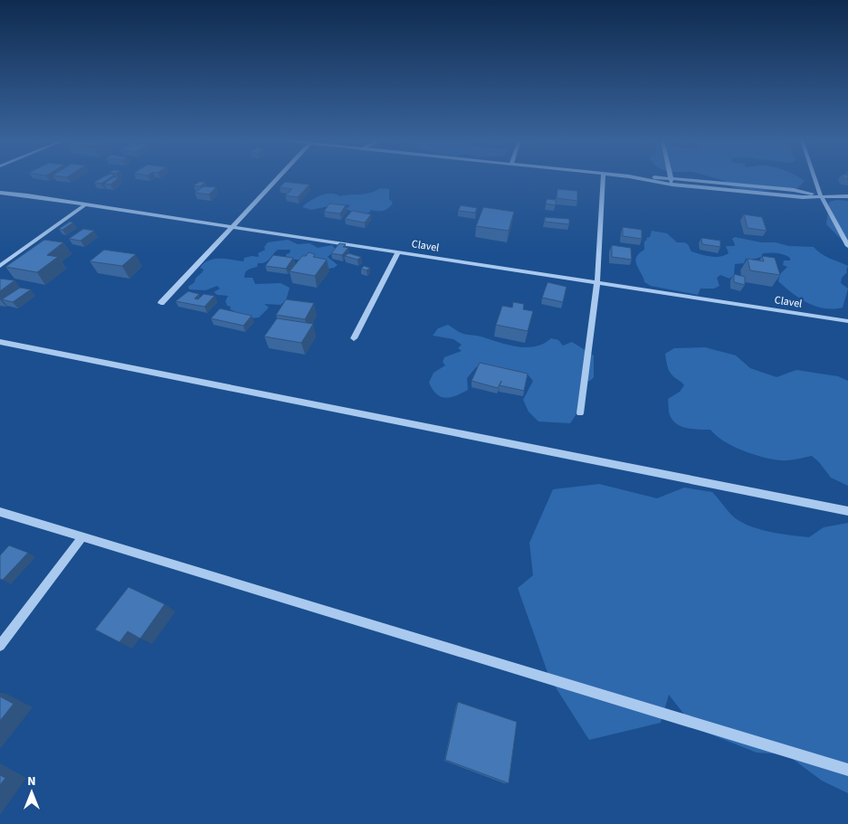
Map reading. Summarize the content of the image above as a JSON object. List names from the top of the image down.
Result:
{
  "streets": {
    "street": ["Clavel"]
  },
  "north": "top"
}
